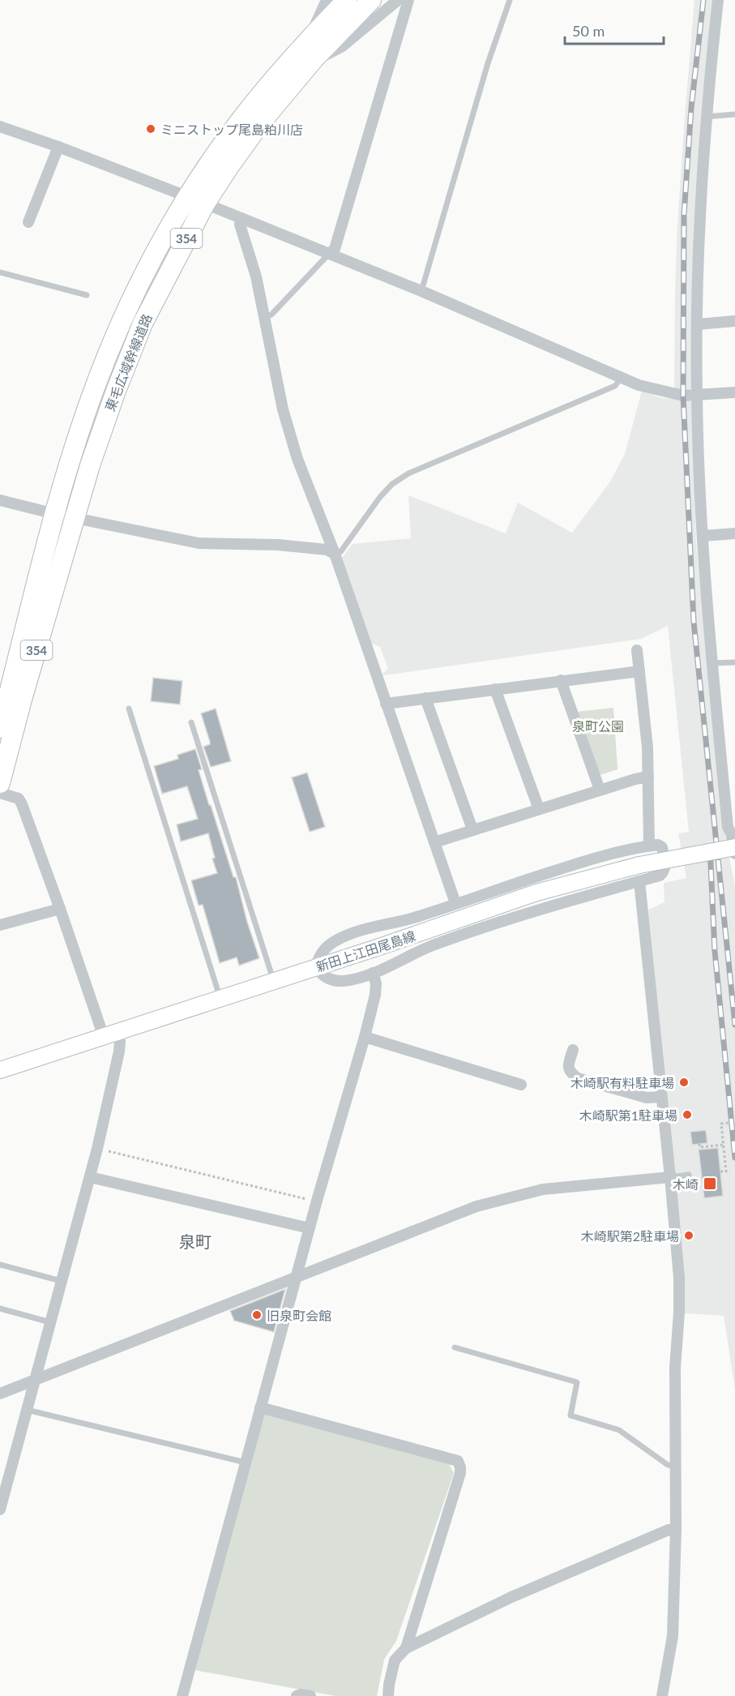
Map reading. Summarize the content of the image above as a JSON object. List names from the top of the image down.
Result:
{
  "streets": {
    "highway": ["354", "東毛広域幹線道路"],
    "main road": ["新田上江田尾島線"]
  },
  "districts": ["泉町"],
  "parks": ["泉町公園"],
  "places": {
    "other": [
      "ミニストップ尾島粕川店",
      "木崎駅有料駐車場",
      "木崎駅第1駐車場",
      "木崎駅第2駐車場",
      "旧泉町会館"
    ],
    "transit": ["木崎"]
  },
  "scale_bar": "50 m"
}
